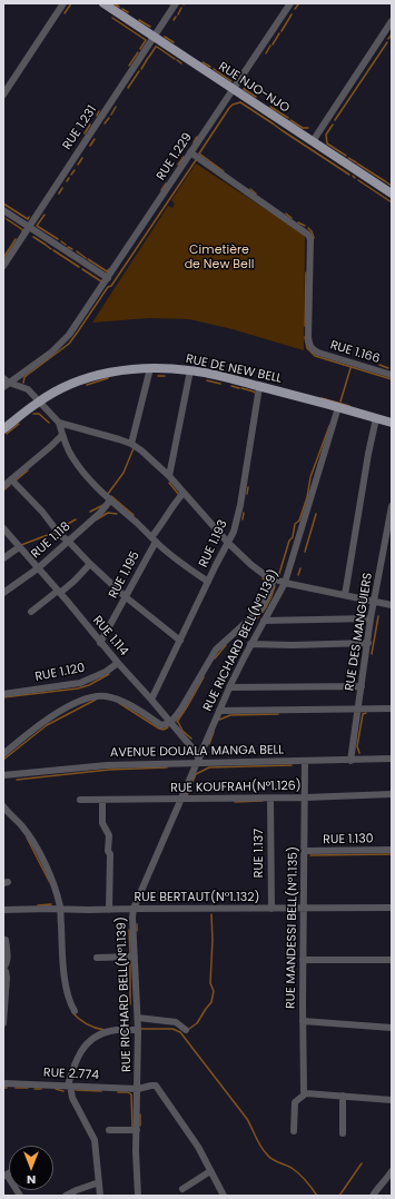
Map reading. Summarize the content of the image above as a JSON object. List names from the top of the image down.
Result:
{
  "streets": {
    "main road": ["RUE NJO-NJO", "RUE DE NEW BELL"],
    "street": [
      "RUE 1.231",
      "RUE 1.229",
      "RUE 1.166",
      "RUE 1.118",
      "RUE 1.193",
      "RUE 1.195",
      "RUE DES MANGUIERS",
      "RUE 1.114",
      "RUE RICHARD BELL(N°1.139)",
      "RUE 1.120",
      "AVENUE DOUALA MANGA BELL",
      "RUE KOUFRAH(N°1.126)",
      "RUE 1.130",
      "RUE 1.137",
      "RUE BERTAUT(N°1.132)",
      "RUE MANDESSI BELL(N°1.135)",
      "RUE 2.774"
    ]
  },
  "crossings": [
    ["RUE NJO-NJO", "RUE 1.231"],
    ["RUE NJO-NJO", "RUE 1.229"],
    ["RUE 1.229", "RUE 1.166"],
    ["RUE DE NEW BELL", "RUE 1.193"],
    ["RUE DE NEW BELL", "RUE RICHARD BELL(N°1.139)"],
    ["RUE 1.118", "RUE 1.114"],
    ["RUE 1.193", "RUE 1.114"],
    ["RUE 1.195", "RUE 1.114"],
    ["RUE DES MANGUIERS", "AVENUE DOUALA MANGA BELL"],
    ["RUE 1.114", "RUE RICHARD BELL(N°1.139)"],
    ["RUE 1.114", "RUE 1.120"],
    ["RUE 1.114", "AVENUE DOUALA MANGA BELL"],
    ["RUE RICHARD BELL(N°1.139)", "AVENUE DOUALA MANGA BELL"],
    ["RUE RICHARD BELL(N°1.139)", "RUE KOUFRAH(N°1.126)"],
    ["RUE RICHARD BELL(N°1.139)", "RUE BERTAUT(N°1.132)"],
    ["RUE RICHARD BELL(N°1.139)", "RUE 2.774"],
    ["AVENUE DOUALA MANGA BELL", "RUE MANDESSI BELL(N°1.135)"],
    ["RUE KOUFRAH(N°1.126)", "RUE 1.137"],
    ["RUE KOUFRAH(N°1.126)", "RUE MANDESSI BELL(N°1.135)"],
    ["RUE 1.130", "RUE MANDESSI BELL(N°1.135)"],
    ["RUE 1.137", "RUE BERTAUT(N°1.132)"],
    ["RUE BERTAUT(N°1.132)", "RUE MANDESSI BELL(N°1.135)"]
  ],
  "parks": ["Cimetière de New Bell"],
  "north": "bottom"
}
